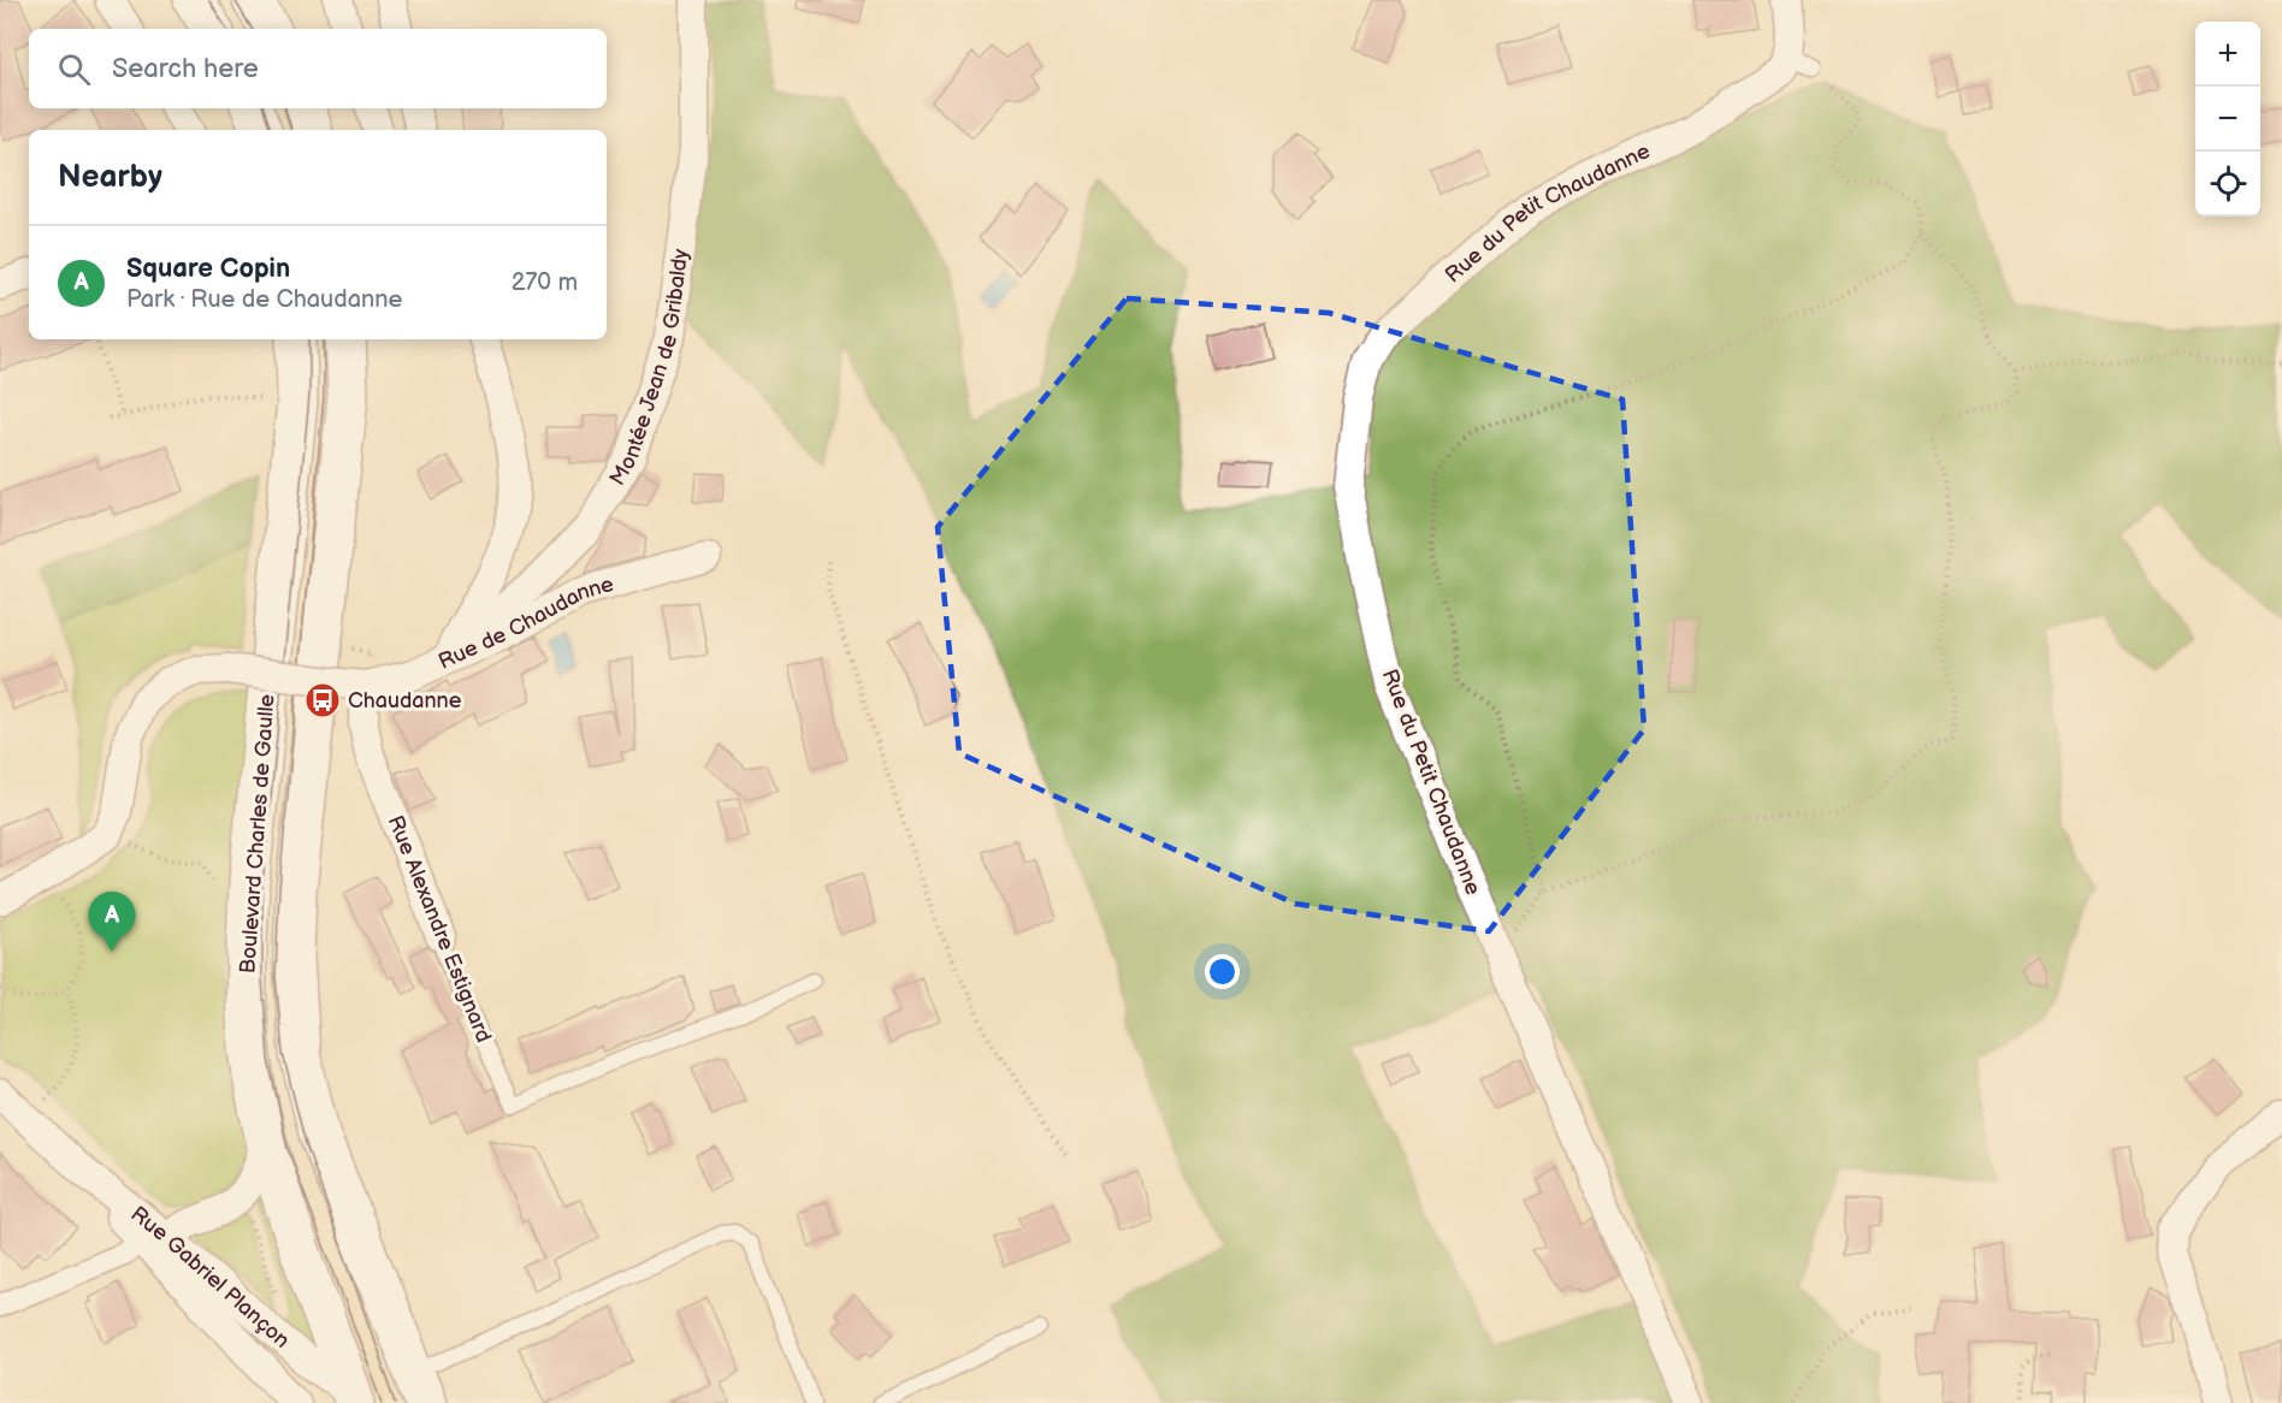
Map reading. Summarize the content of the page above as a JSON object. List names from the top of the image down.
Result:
{
  "streets": {
    "main road": ["Boulevard Charles de Gaulle"],
    "street": [
      "Rue du Petit Chaudanne",
      "Montée Jean de Gribaldy",
      "Rue de Chaudanne",
      "Rue Alexandre Estignard",
      "Rue Gabriel Plançon"
    ]
  },
  "crossings": [
    ["Montée Jean de Gribaldy", "Rue de Chaudanne"],
    ["Rue de Chaudanne", "Rue Alexandre Estignard"]
  ],
  "places": {
    "bus stop": ["Chaudanne"]
  },
  "page": {
    "map_buttons": ["+", "−"],
    "search": "Search here",
    "heading": "Nearby",
    "list": [
      {
        "mark": "A",
        "name": "Square Copin",
        "note": "Park · Rue de Chaudanne",
        "value": "270 m"
      }
    ],
    "pins": "A"
  }
}
